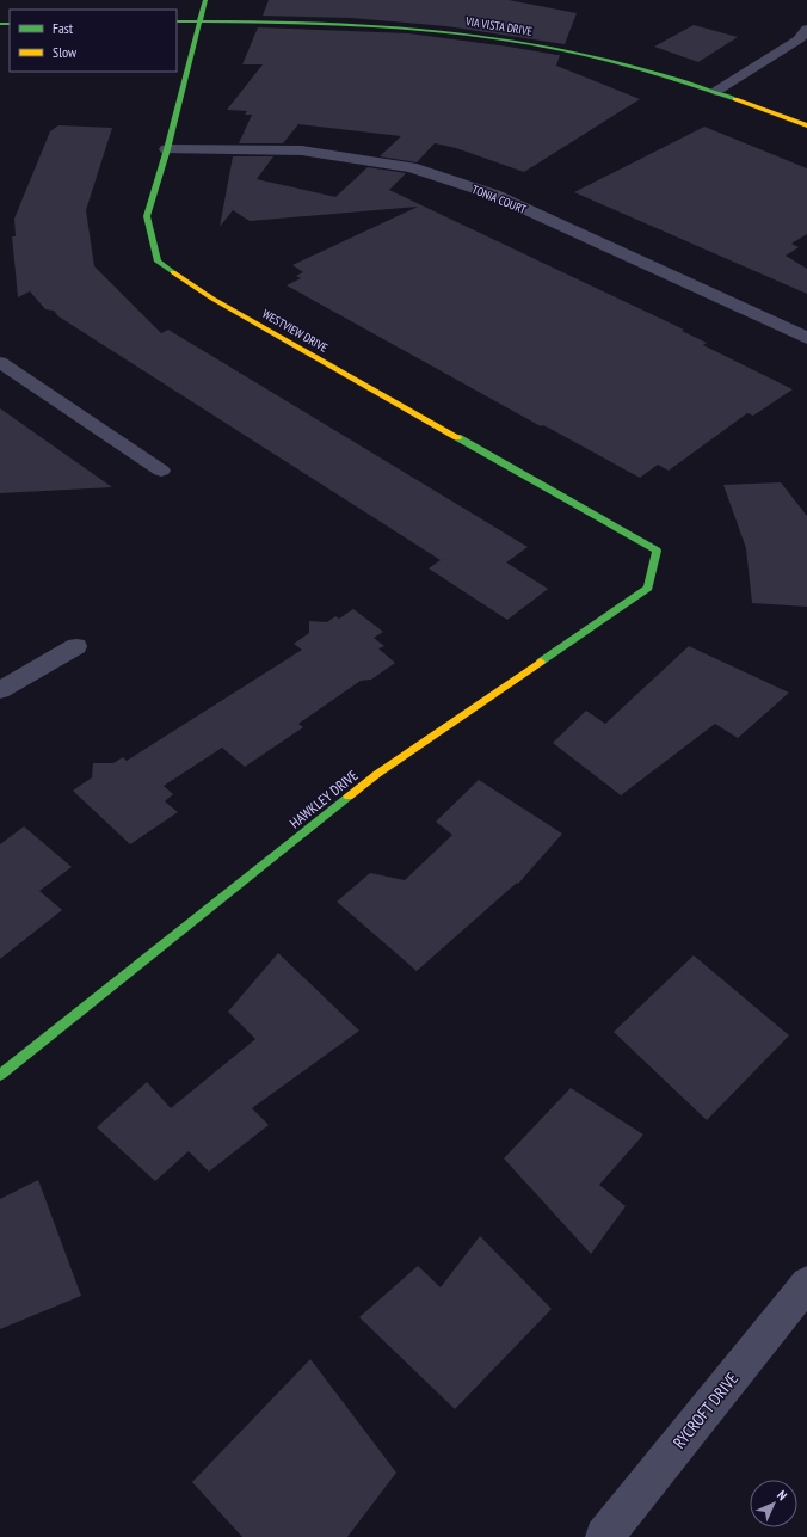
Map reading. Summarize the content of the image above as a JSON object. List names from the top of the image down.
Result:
{
  "streets": {
    "street": [
      "VIA VISTA DRIVE",
      "TONIA COURT",
      "WESTVIEW DRIVE",
      "HAWKLEY DRIVE",
      "RYCROFT DRIVE"
    ]
  },
  "crossings": [
    ["VIA VISTA DRIVE", "WESTVIEW DRIVE"],
    ["TONIA COURT", "WESTVIEW DRIVE"],
    ["WESTVIEW DRIVE", "HAWKLEY DRIVE"]
  ],
  "legend": ["Fast", "Slow"],
  "north": "top right"
}
